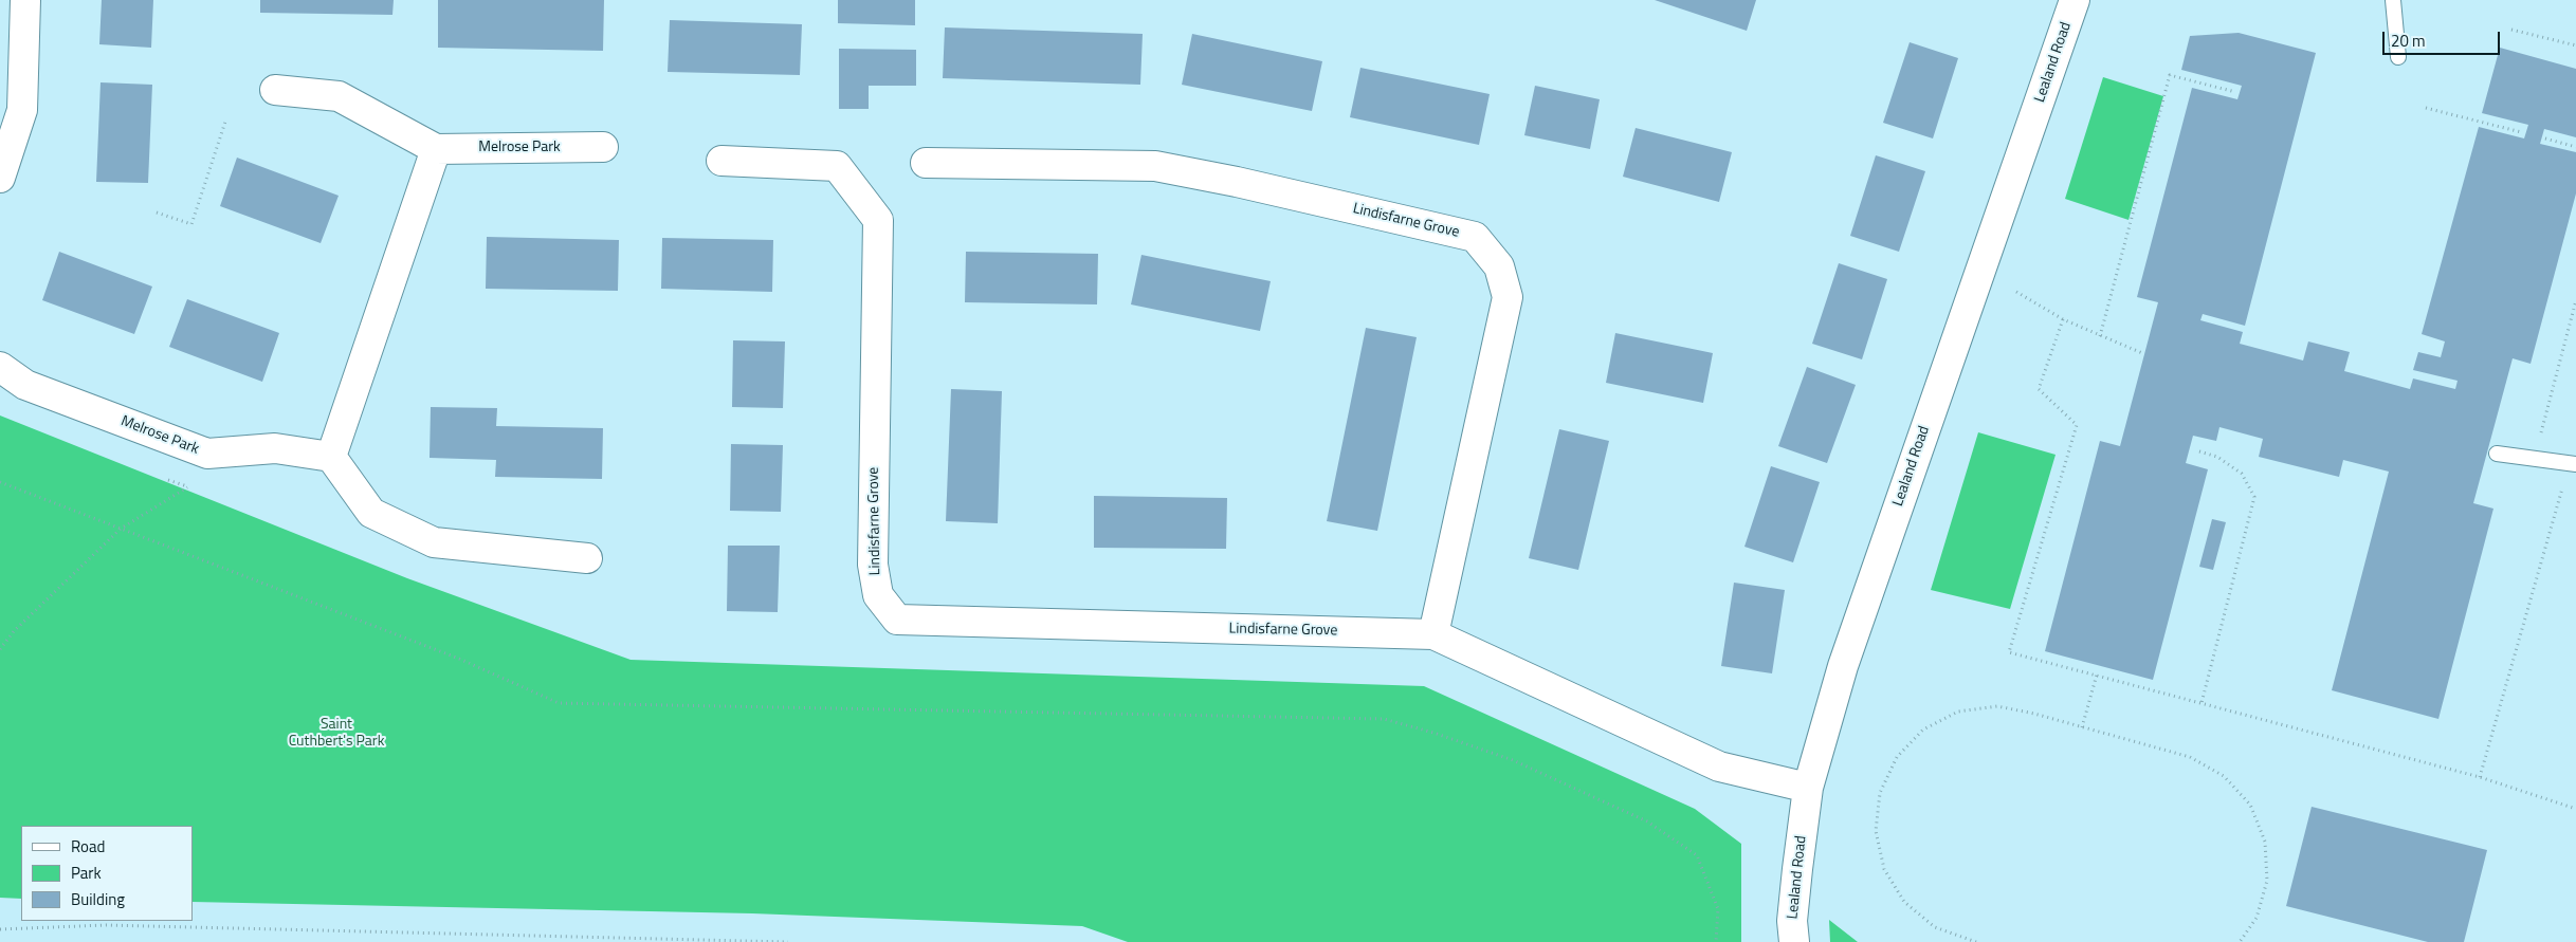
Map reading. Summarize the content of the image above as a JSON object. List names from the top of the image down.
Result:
{
  "streets": {
    "street": ["Lealand Road", "Melrose Park", "Lindisfarne Grove"]
  },
  "crossings": [
    ["Lealand Road", "Lindisfarne Grove"]
  ],
  "parks": ["Saint Cuthbert's Park"],
  "legend": ["Road", "Park", "Building"],
  "scale_bar": "20 m"
}
